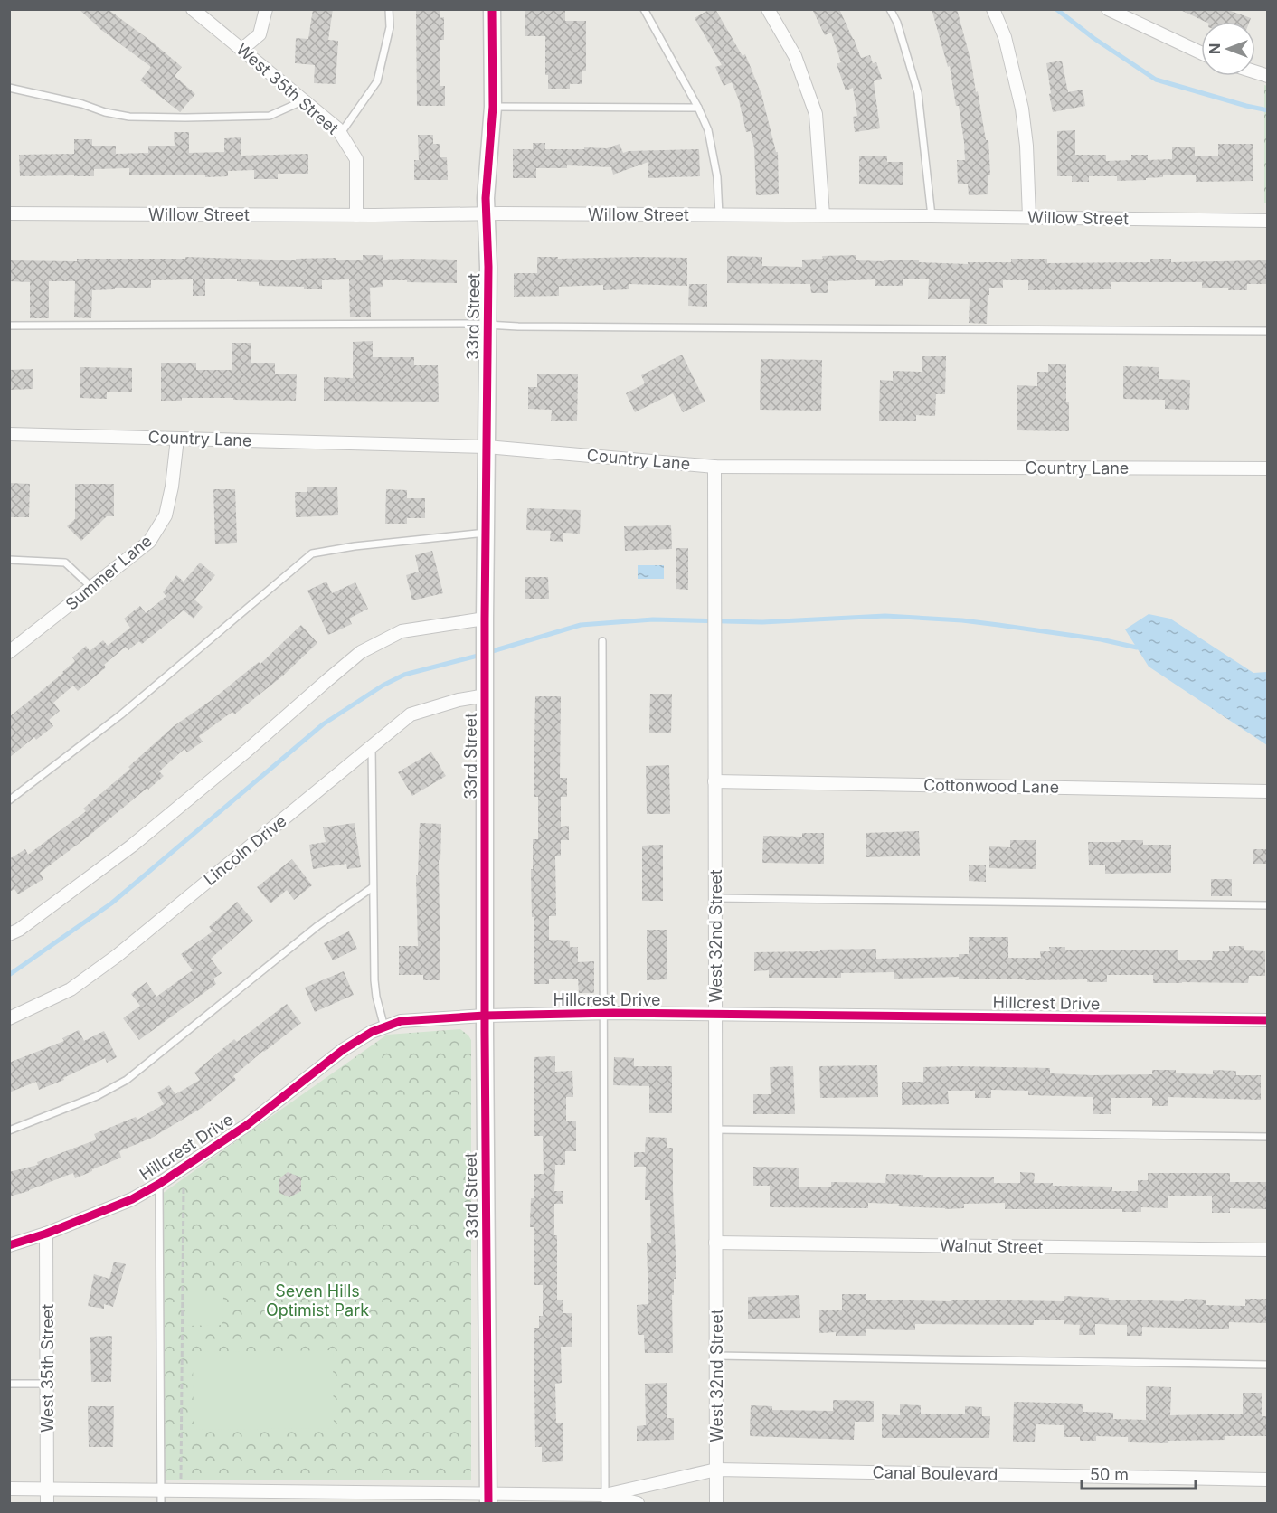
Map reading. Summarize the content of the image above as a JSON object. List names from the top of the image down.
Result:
{
  "streets": {
    "street": [
      "West 35th Street",
      "Willow Street",
      "33rd Street",
      "Country Lane",
      "Summer Lane",
      "Cottonwood Lane",
      "Lincoln Drive",
      "West 32nd Street",
      "Hillcrest Drive",
      "Walnut Street",
      "Canal Boulevard"
    ]
  },
  "crossings": [
    ["West 35th Street", "Willow Street"],
    ["West 35th Street", "Hillcrest Drive"],
    ["West 35th Street", "Canal Boulevard"],
    ["Willow Street", "33rd Street"],
    ["33rd Street", "Country Lane"],
    ["33rd Street", "Lincoln Drive"],
    ["33rd Street", "Hillcrest Drive"],
    ["33rd Street", "Canal Boulevard"],
    ["Country Lane", "Summer Lane"],
    ["Country Lane", "West 32nd Street"],
    ["Cottonwood Lane", "West 32nd Street"],
    ["West 32nd Street", "Hillcrest Drive"],
    ["West 32nd Street", "Walnut Street"],
    ["West 32nd Street", "Canal Boulevard"]
  ],
  "parks": ["Seven Hills Optimist Park"],
  "scale_bar": "50 m",
  "north": "left"
}
